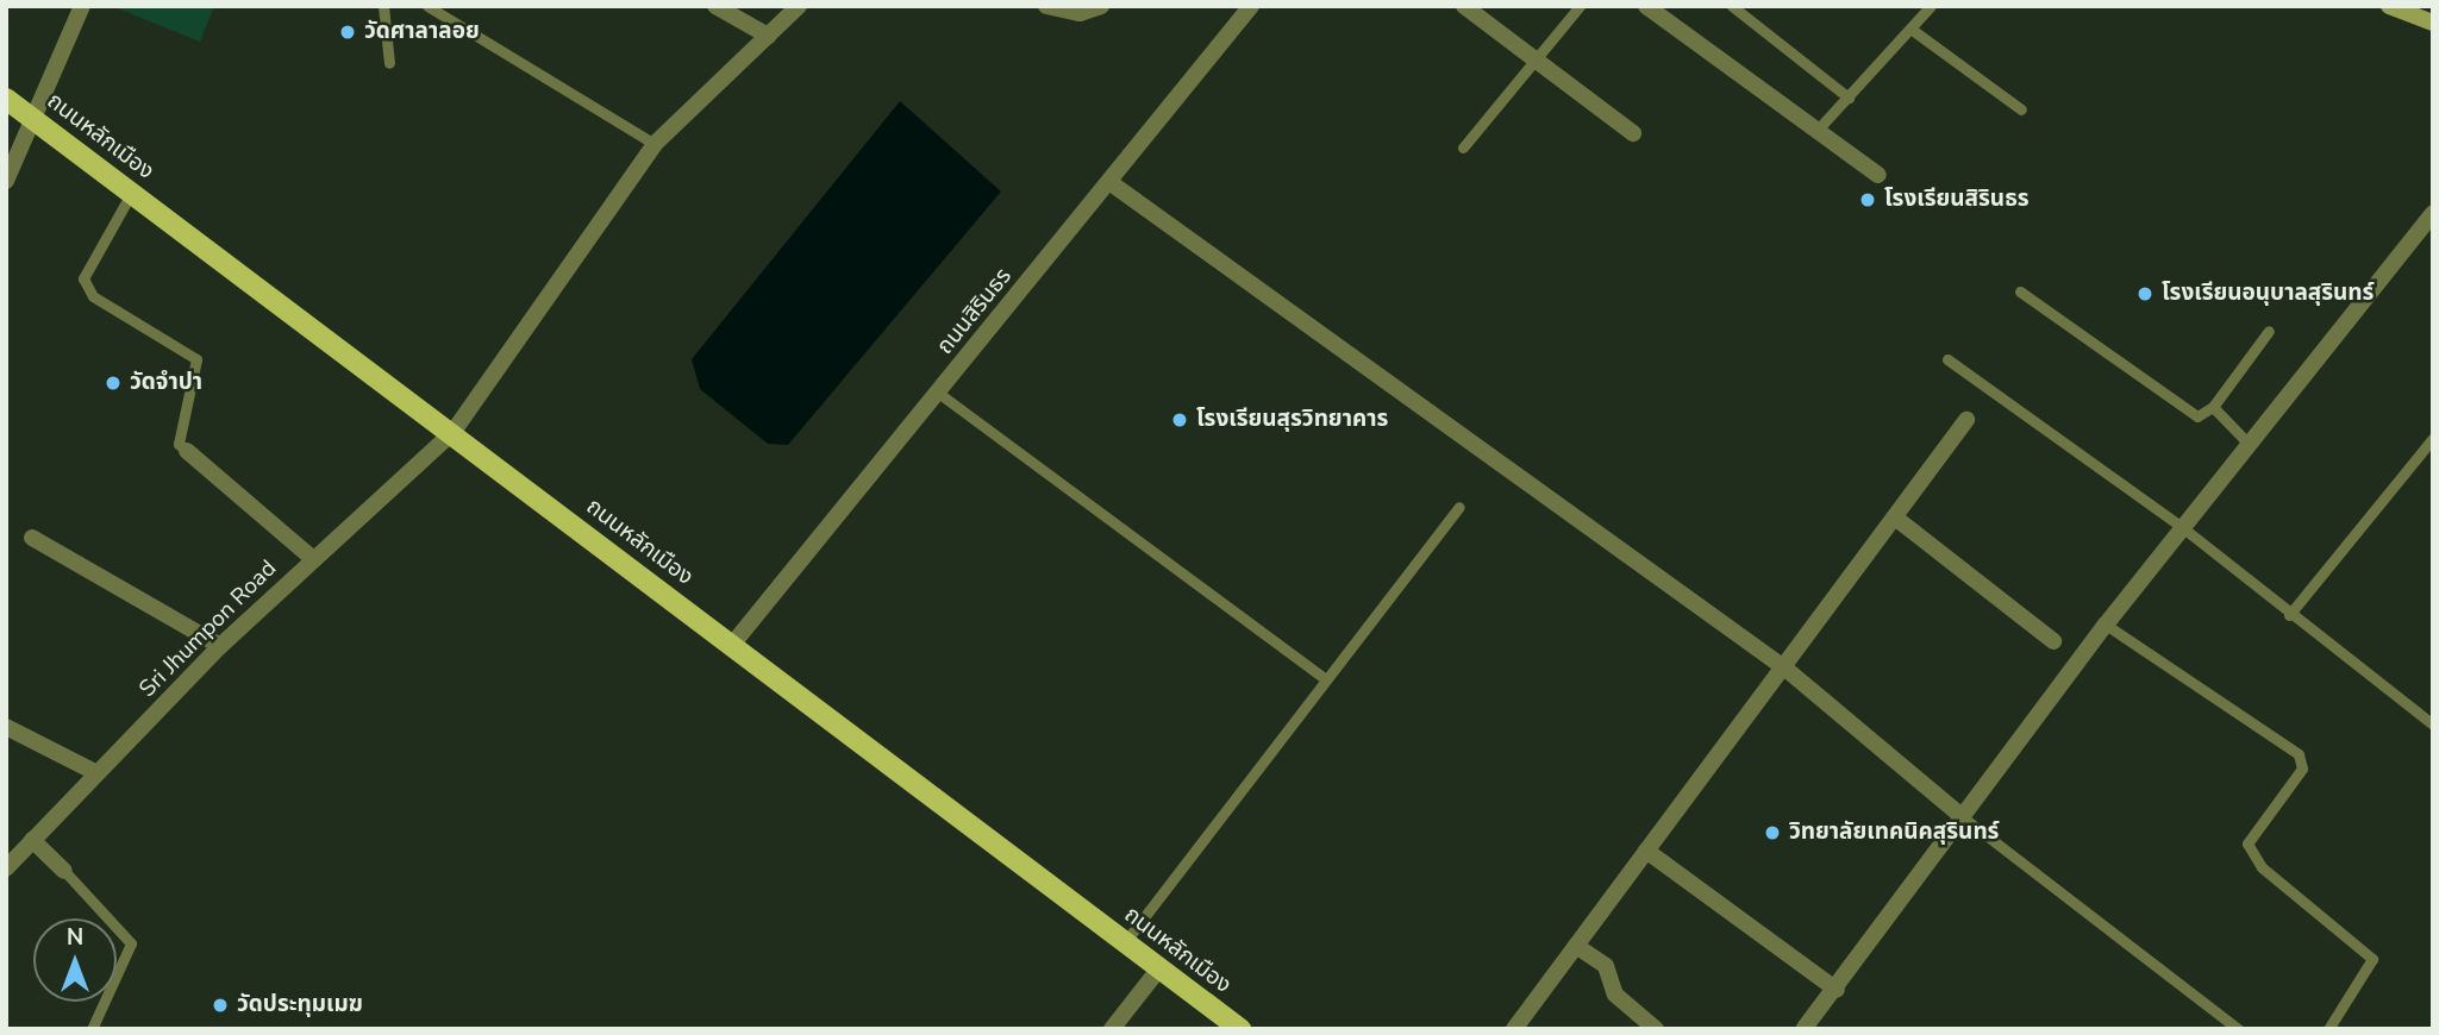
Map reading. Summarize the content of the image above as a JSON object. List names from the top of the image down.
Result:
{
  "streets": {
    "main road": ["ถนนหลักเมือง"],
    "street": ["ถนนสิรินธร", "Sri Jhumpon Road"]
  },
  "crossings": [
    ["ถนนหลักเมือง", "ถนนสิรินธร"],
    ["ถนนหลักเมือง", "Sri Jhumpon Road"]
  ],
  "places": [
    "วัดศาลาลอย",
    "โรงเรียนสิรินธร",
    "โรงเรียนอนุบาลสุรินทร์",
    "วัดจำปา",
    "โรงเรียนสุรวิทยาคาร",
    "วิทยาลัยเทคนิคสุรินทร์",
    "วัดประทุมเมฆ"
  ],
  "north": "top"
}
